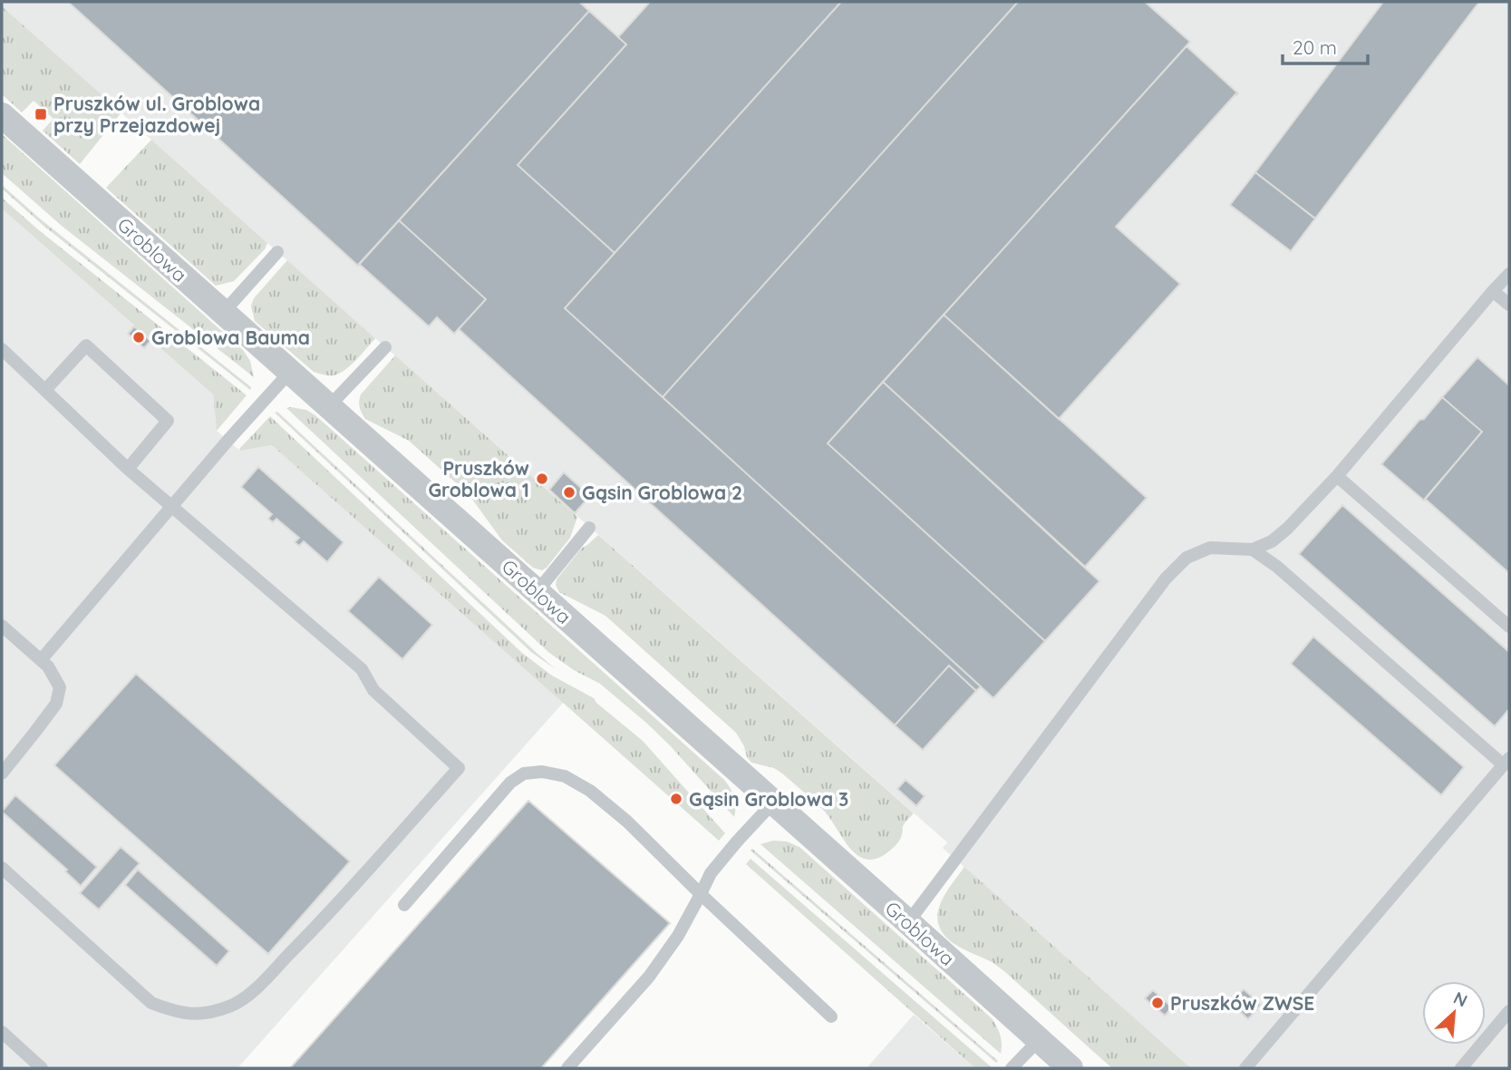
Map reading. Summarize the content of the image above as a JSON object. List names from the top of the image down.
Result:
{
  "streets": {
    "street": ["Groblowa"]
  },
  "places": {
    "transit": ["Pruszków ul. Groblowa przy Przejazdowej"],
    "other": [
      "Groblowa Bauma",
      "Pruszków Groblowa 1",
      "Gąsin Groblowa 2",
      "Gąsin Groblowa 3",
      "Pruszków ZWSE"
    ]
  },
  "scale_bar": "20 m",
  "north": "top right"
}
